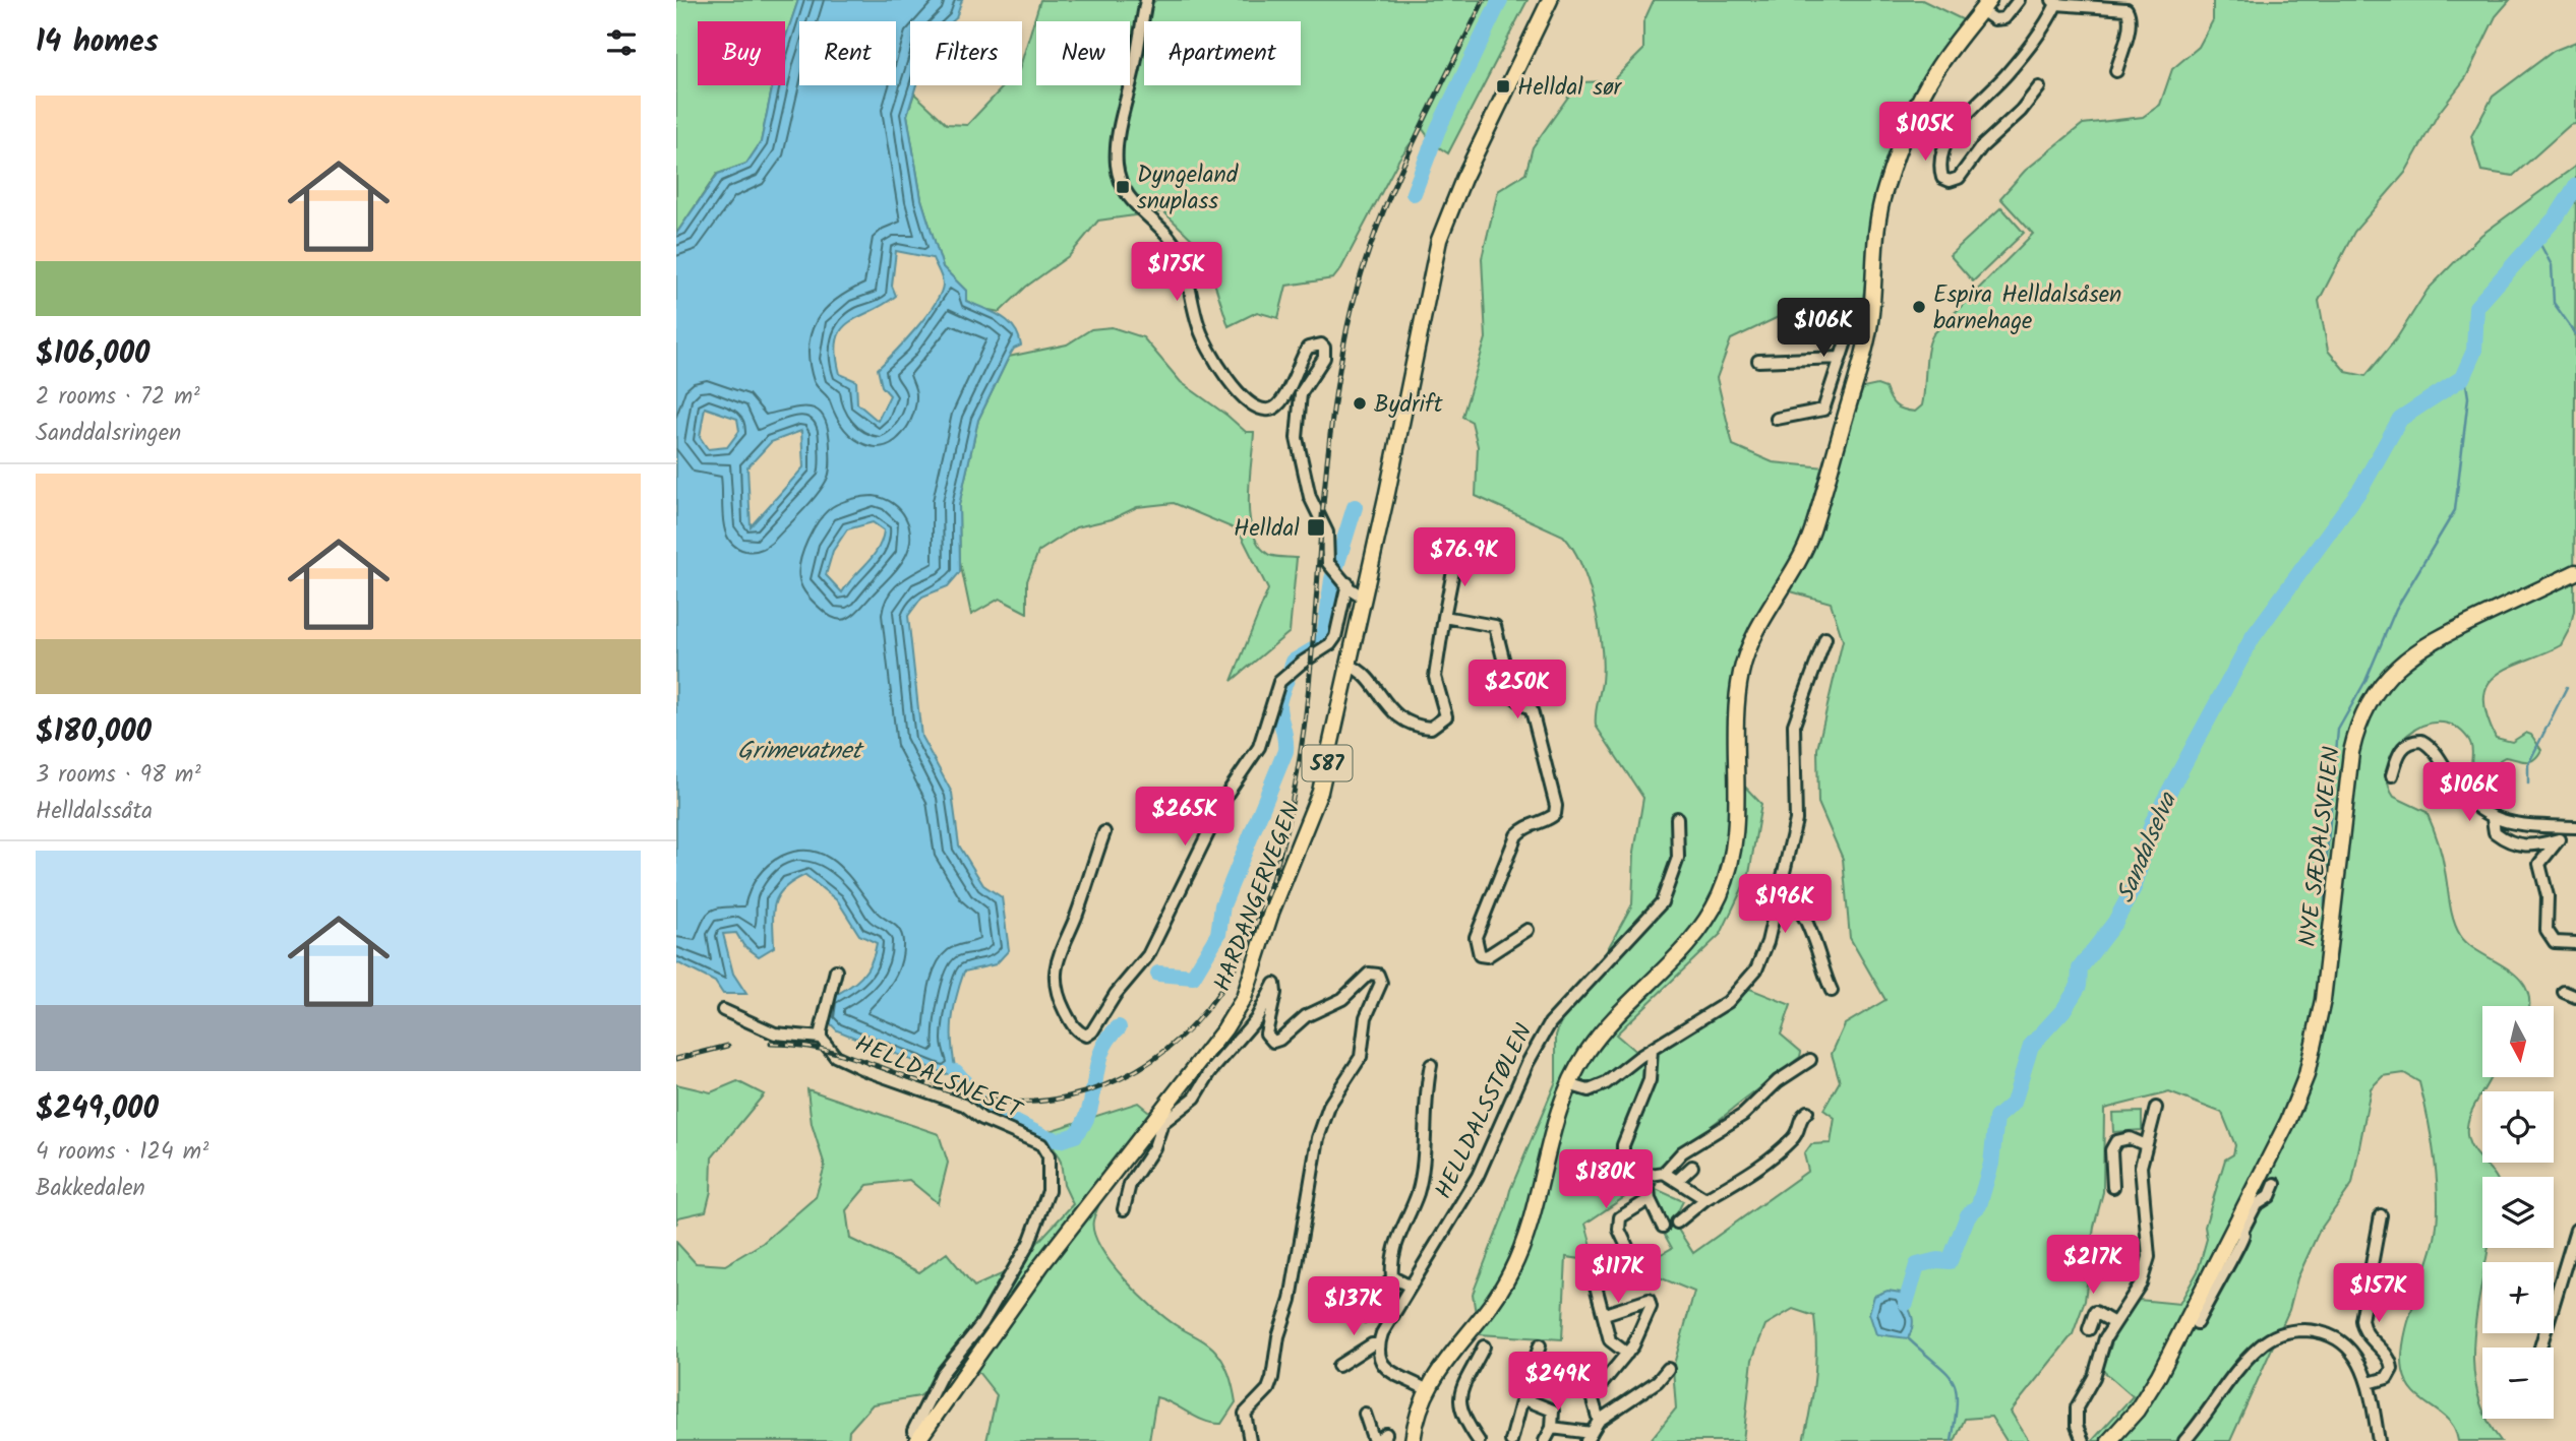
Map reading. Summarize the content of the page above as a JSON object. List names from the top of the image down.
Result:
{
  "streets": {
    "main road": ["587", "NYE SÆDALSVEIEN", "HARDANGERVEGEN"],
    "street": ["HELLDALSNESET", "HELLDALSSTØLEN"]
  },
  "crossings": [
    ["HARDANGERVEGEN", "HELLDALSNESET"]
  ],
  "water": ["Grimevatnet", "Sandalselva"],
  "places": {
    "transit": ["Helldal sør", "Dyngeland snuplass", "Helldal"],
    "other": ["Espira Helldalsåsen barnehage", "Bydrift"]
  },
  "north": "bottom",
  "page": {
    "heading": "14 homes",
    "chip": [
      "Buy",
      "Rent",
      "Filters",
      "New",
      "Apartment"
    ],
    "list": [
      {
        "name": "$106,000",
        "note": "2 rooms · 72 m² · Sanddalsringen"
      },
      {
        "name": "$180,000",
        "note": "3 rooms · 98 m² · Helldalssåta"
      },
      {
        "name": "$249,000",
        "note": "4 rooms · 124 m² · Bakkedalen"
      }
    ],
    "price": [
      "$105K",
      "$175K",
      "$106K",
      "$76.9K",
      "$250K",
      "$106K",
      "$265K",
      "$196K",
      "$180K",
      "$217K",
      "$117K",
      "$157K",
      "$137K",
      "$249K"
    ],
    "map_buttons": ["+", "−"]
  }
}
